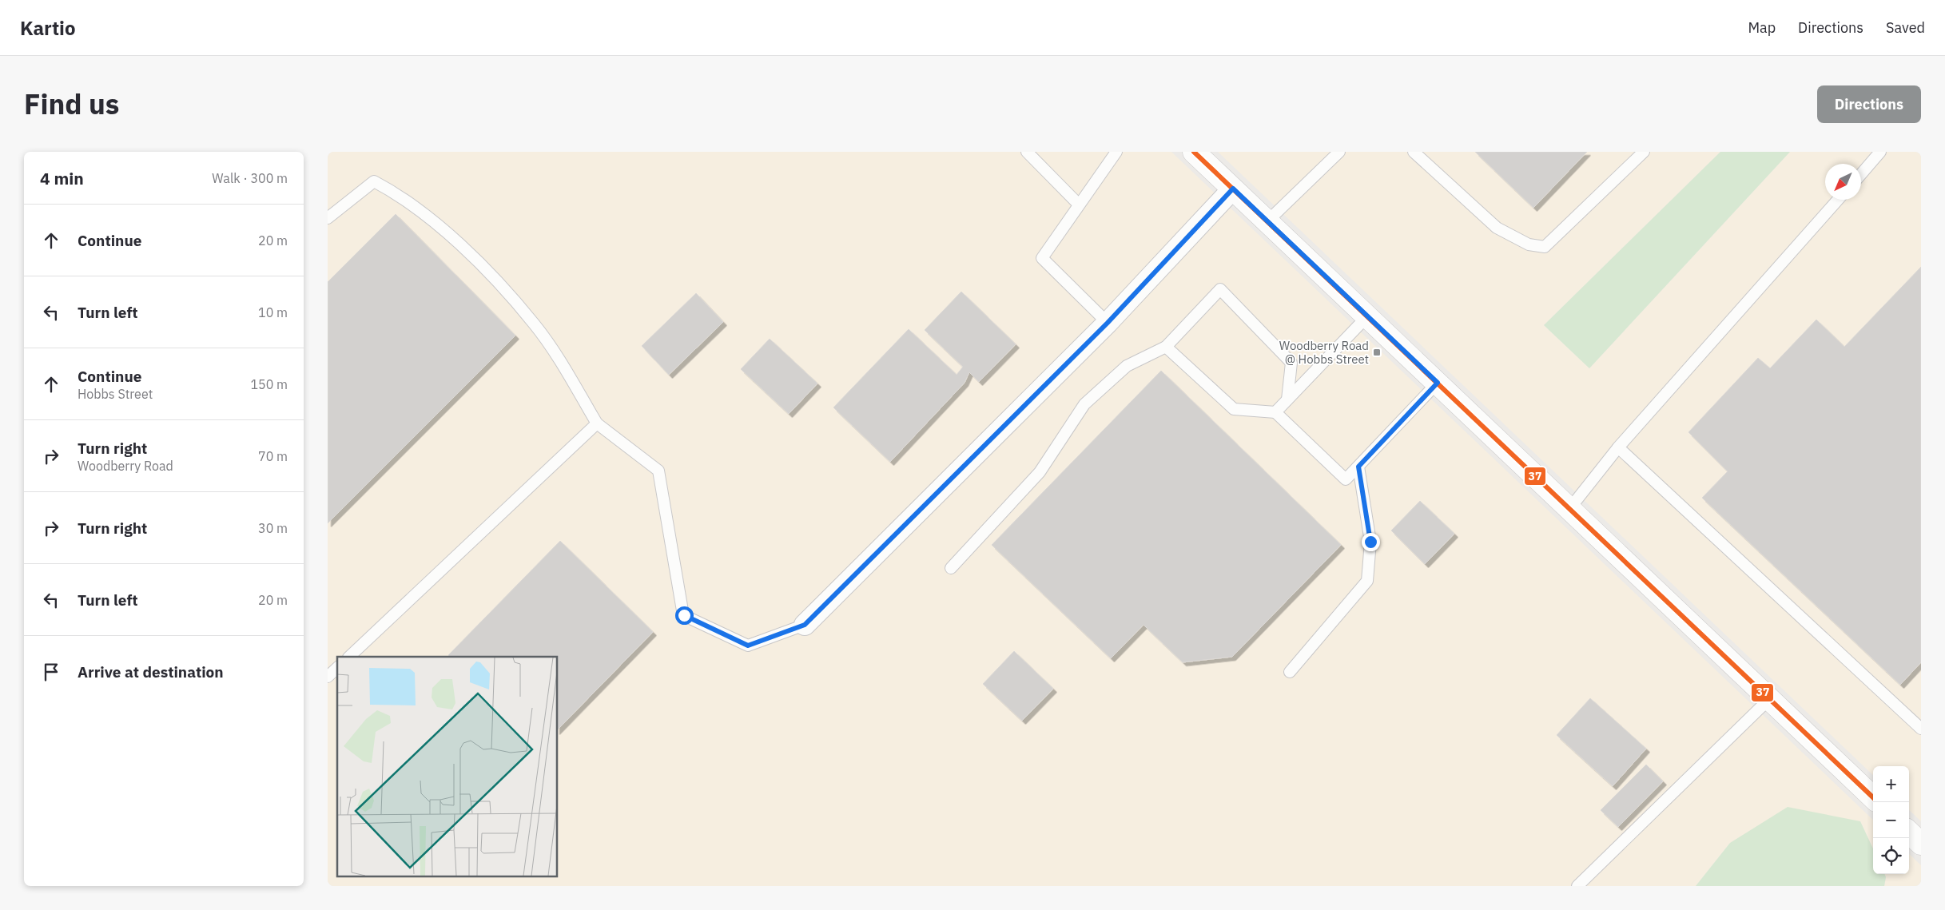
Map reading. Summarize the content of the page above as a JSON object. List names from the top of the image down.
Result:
{
  "places": {
    "transit": ["Woodberry Road @ Hobbs Street"]
  },
  "lines": ["transit line 37"],
  "north": "bottom left",
  "page": {
    "header": "Kartio",
    "nav": ["Map", "Directions", "Saved"],
    "title": "Find us",
    "buttons": "Directions",
    "heading": ["4 min", "Walk · 300 m"],
    "list": [
      ["Continue", "20 m"],
      ["Turn left", "10 m"],
      ["Continue", "Hobbs Street", "150 m"],
      ["Turn right", "Woodberry Road", "70 m"],
      ["Turn right", "30 m"],
      ["Turn left", "20 m"],
      "Arrive at destination"
    ],
    "map_buttons": ["+", "−"]
  }
}
